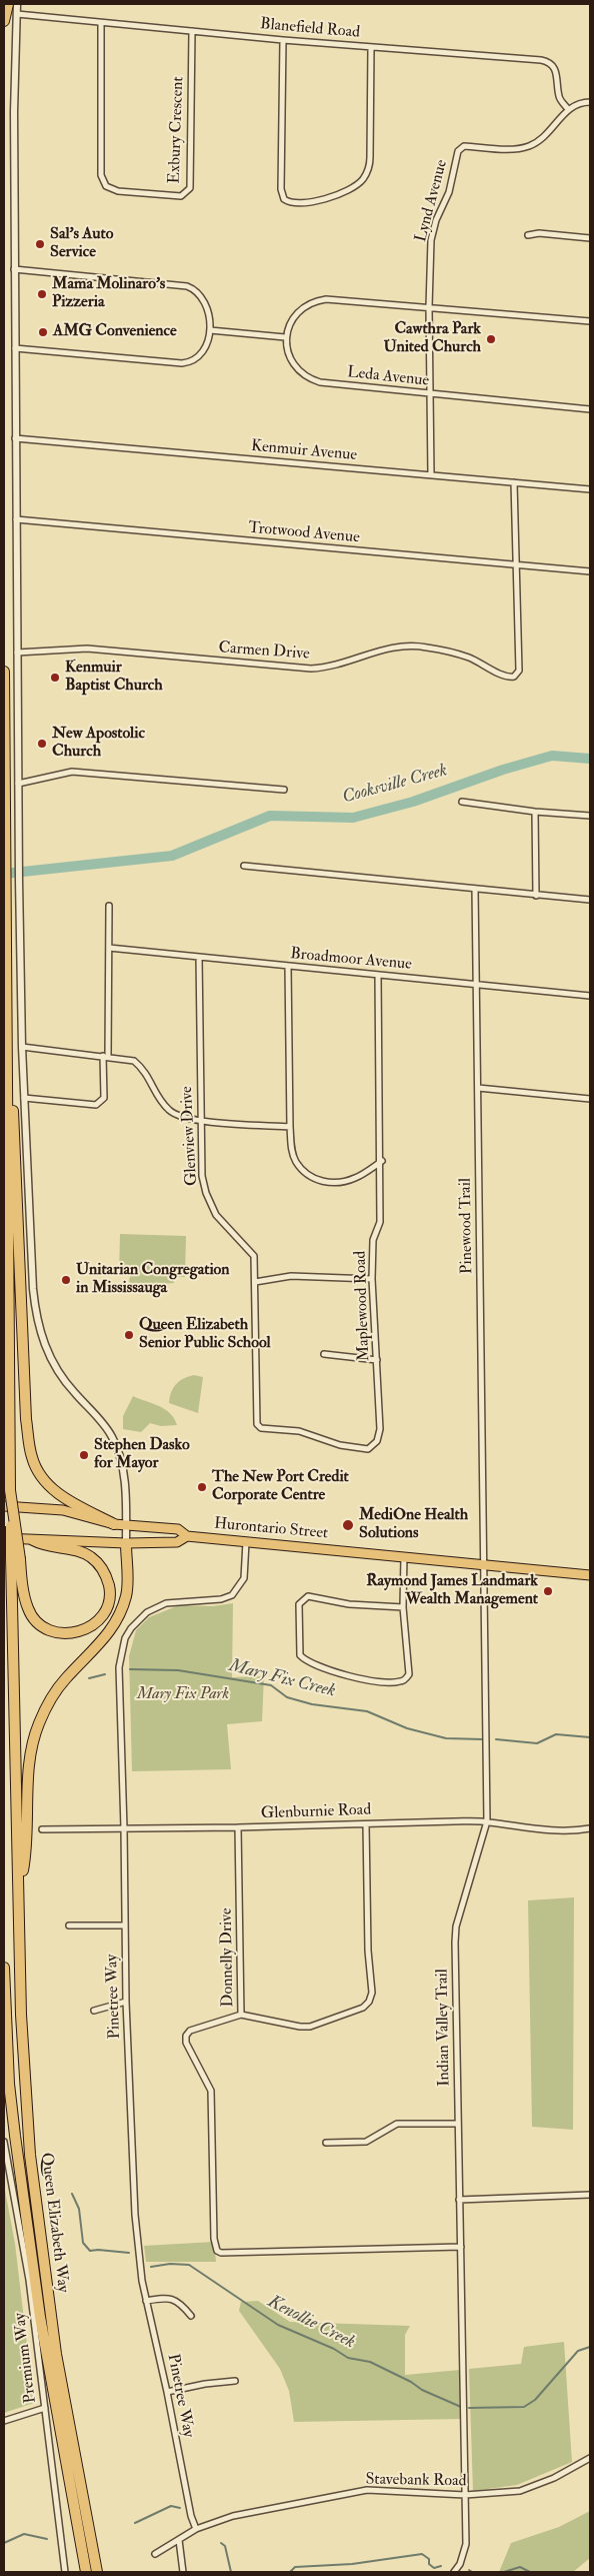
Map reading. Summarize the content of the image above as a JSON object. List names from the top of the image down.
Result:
{
  "streets": {
    "highway": ["Queen Elizabeth Way"],
    "main road": ["Hurontario Street"],
    "street": [
      "Blanefield Road",
      "Exbury Crescent",
      "Lynd Avenue",
      "Leda Avenue",
      "Kenmuir Avenue",
      "Trotwood Avenue",
      "Carmen Drive",
      "Broadmoor Avenue",
      "Glenview Drive",
      "Pinewood Trail",
      "Maplewood Road",
      "Glenburnie Road",
      "Donnelly Drive",
      "Pinetree Way",
      "Indian Valley Trail",
      "Premium Way",
      "Stavebank Road"
    ]
  },
  "crossings": [
    ["Blanefield Road", "Exbury Crescent"],
    ["Blanefield Road", "Lynd Avenue"],
    ["Lynd Avenue", "Leda Avenue"],
    ["Lynd Avenue", "Kenmuir Avenue"],
    ["Kenmuir Avenue", "Carmen Drive"],
    ["Trotwood Avenue", "Carmen Drive"],
    ["Broadmoor Avenue", "Glenview Drive"],
    ["Broadmoor Avenue", "Pinewood Trail"],
    ["Broadmoor Avenue", "Maplewood Road"],
    ["Glenview Drive", "Maplewood Road"],
    ["Pinewood Trail", "Hurontario Street"],
    ["Pinewood Trail", "Indian Valley Trail"],
    ["Hurontario Street", "Pinetree Way"],
    ["Hurontario Street", "Indian Valley Trail"],
    ["Glenburnie Road", "Donnelly Drive"],
    ["Glenburnie Road", "Pinetree Way"],
    ["Glenburnie Road", "Indian Valley Trail"],
    ["Pinetree Way", "Stavebank Road"],
    ["Indian Valley Trail", "Stavebank Road"]
  ],
  "water": ["Cooksville Creek", "Mary Fix Creek", "Kenollie Creek"],
  "parks": ["Mary Fix Park"],
  "places": [
    "Sal's Auto Service",
    "Mama Molinaro's Pizzeria",
    "AMG Convenience",
    "Cawthra Park United Church",
    "Kenmuir Baptist Church",
    "New Apostolic Church",
    "Unitarian Congregation in Mississauga",
    "Queen Elizabeth Senior Public School",
    "Stephen Dasko for Mayor",
    "The New Port Credit Corporate Centre",
    "MediOne Health Solutions",
    "Raymond James Landmark Wealth Management"
  ]
}
